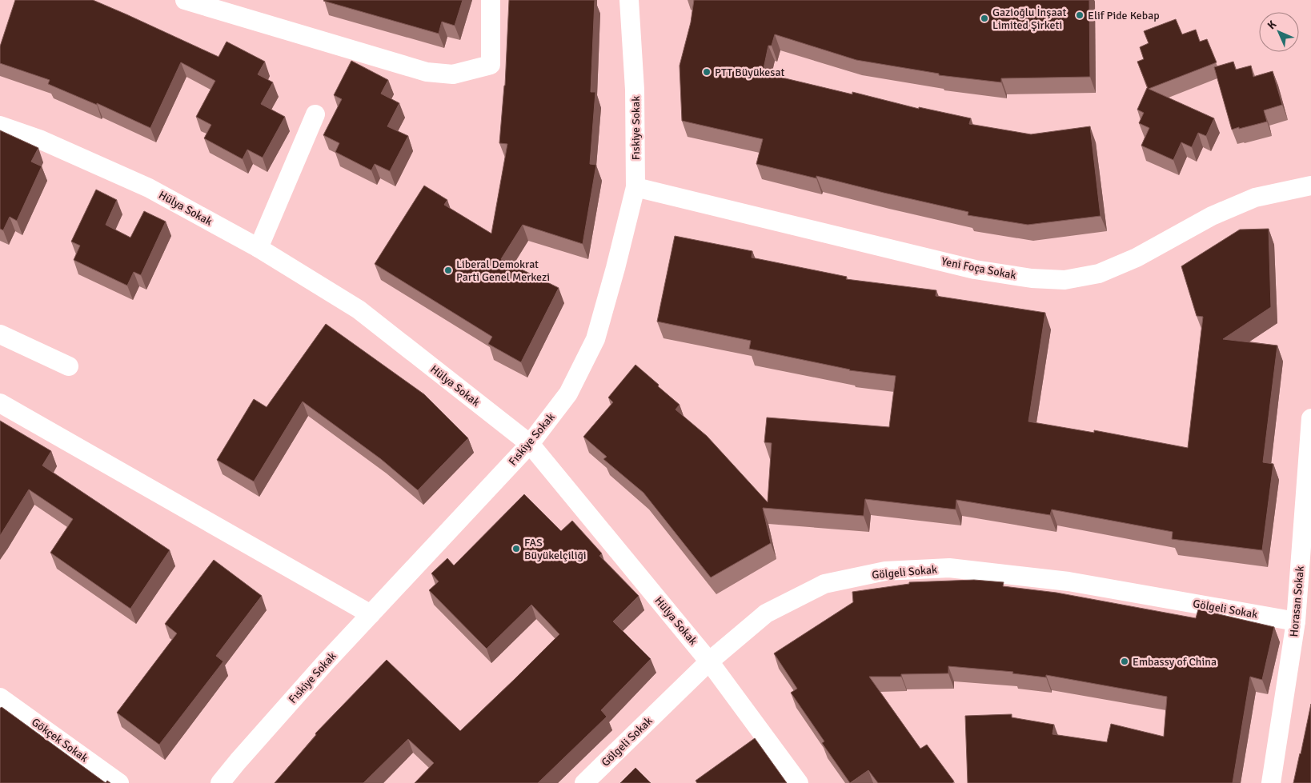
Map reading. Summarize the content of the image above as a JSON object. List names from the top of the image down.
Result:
{
  "streets": {
    "street": [
      "Fıskiye Sokak",
      "Hülya Sokak",
      "Yeni Foça Sokak",
      "Gölgeli Sokak",
      "Horasan Sokak",
      "Gökçek Sokak"
    ]
  },
  "crossings": [
    ["Fıskiye Sokak", "Hülya Sokak"],
    ["Fıskiye Sokak", "Yeni Foça Sokak"],
    ["Hülya Sokak", "Gölgeli Sokak"],
    ["Gölgeli Sokak", "Horasan Sokak"]
  ],
  "places": [
    "Elif Pide Kebap",
    "Gazioğlu İnşaat Limited Şirketi",
    "PTT Büyükesat",
    "Liberal Demokrat Parti Genel Merkezi",
    "FAS Büyükelçiliği",
    "Embassy of China"
  ],
  "north": "top left"
}
